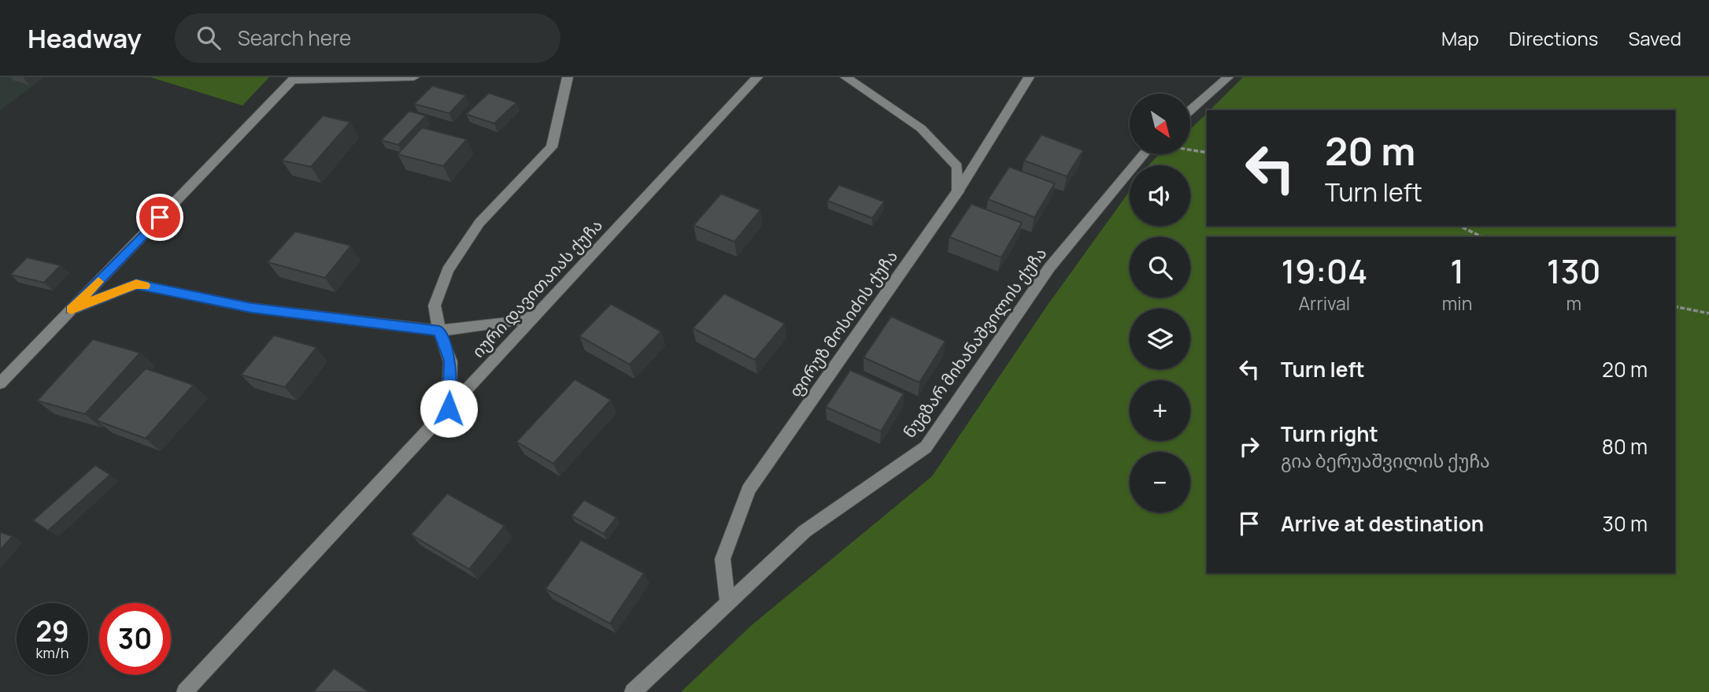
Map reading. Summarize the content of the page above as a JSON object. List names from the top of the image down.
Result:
{
  "streets": {
    "street": ["იური დავითაიას ქუჩა", "ფირუზ მოსიძის ქუჩა", "ნუგზარ მიხანაშვილის ქუჩა"]
  },
  "crossings": [
    ["ფირუზ მოსიძის ქუჩა", "ნუგზარ მიხანაშვილის ქუჩა"]
  ],
  "north": "bottom right",
  "page": {
    "header": "Headway",
    "search": "Search here",
    "nav": ["Map", "Directions", "Saved"],
    "map_buttons": ["+", "−"],
    "turn": ["20 m", "Turn left"],
    "eta": [
      "19:04",
      "Arrival",
      "1",
      "min",
      "130",
      "m"
    ],
    "list": [
      {
        "name": "Turn left",
        "value": "20 m"
      },
      {
        "name": "Turn right",
        "note": "გია ბერუაშვილის ქუჩა",
        "value": "80 m"
      },
      {
        "name": "Arrive at destination",
        "value": "30 m"
      }
    ],
    "speed": "29 km/h",
    "limit": "30"
  }
}
